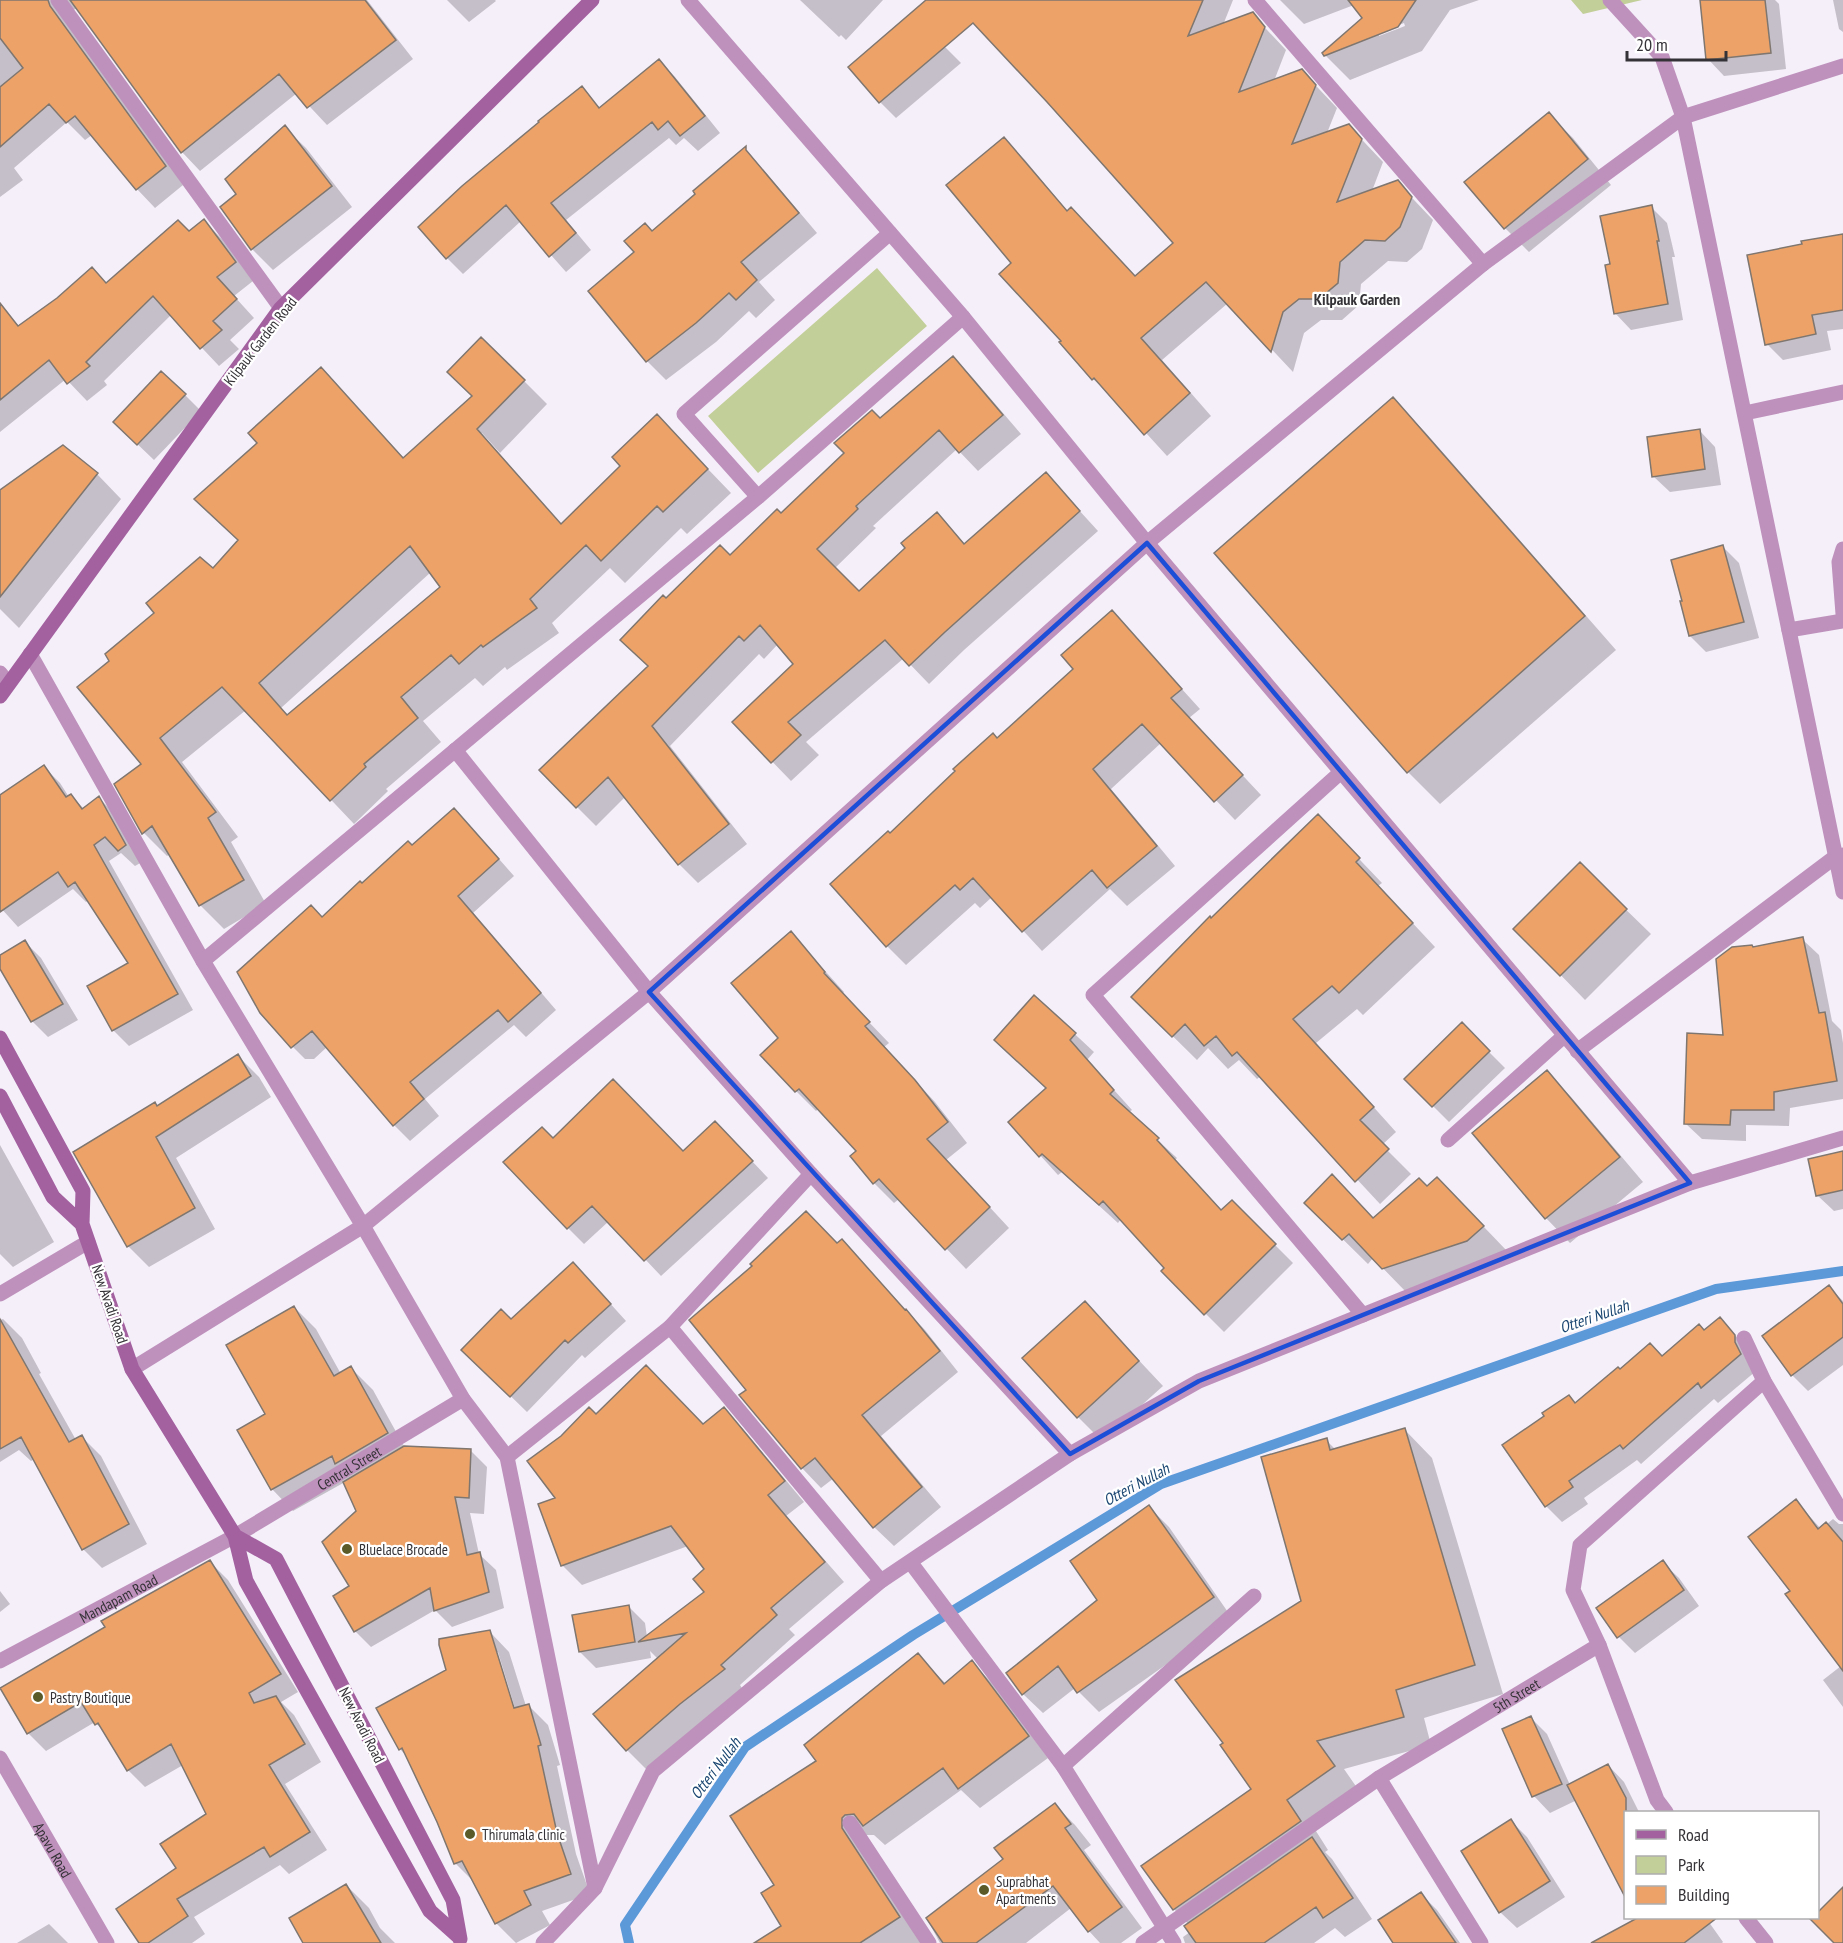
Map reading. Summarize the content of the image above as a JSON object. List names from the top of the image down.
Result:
{
  "streets": {
    "main road": ["Kilpauk Garden Road", "New Avadi Road"],
    "street": [
      "Central Street",
      "Mandapam Road",
      "5th Street",
      "Apavu Road"
    ]
  },
  "crossings": [
    ["New Avadi Road", "Central Street"],
    ["New Avadi Road", "Mandapam Road"],
    ["Central Street", "Mandapam Road"]
  ],
  "districts": ["Kilpauk Garden"],
  "water": ["Otteri Nullah"],
  "places": [
    "Bluelace Brocade",
    "Pastry Boutique",
    "Thirumala clinic",
    "Suprabhat Apartments"
  ],
  "legend": ["Road", "Park", "Building"],
  "scale_bar": "20 m"
}
